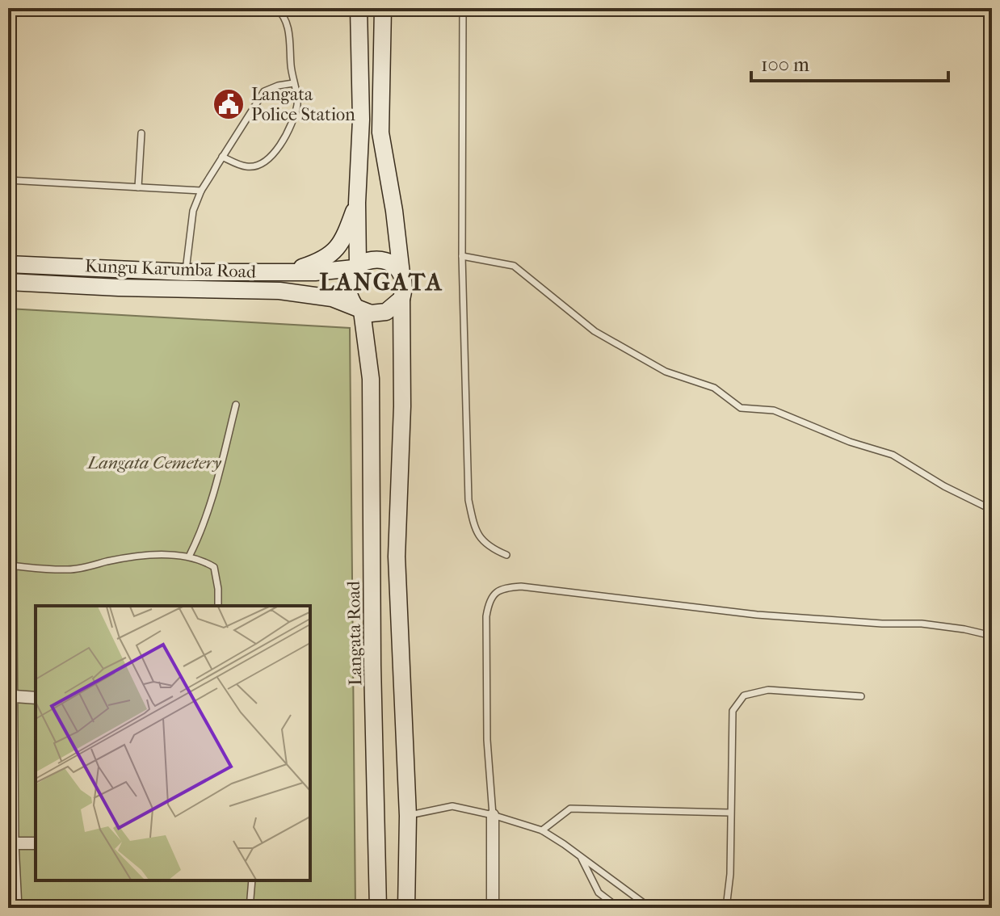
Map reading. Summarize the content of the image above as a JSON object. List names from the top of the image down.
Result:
{
  "streets": {
    "main road": ["Kungu Karumba Road", "Langata Road"]
  },
  "crossings": [
    ["Kungu Karumba Road", "Langata Road"]
  ],
  "districts": ["LANGATA"],
  "parks": ["Langata Cemetery"],
  "places": {
    "public building": ["Langata Police Station"]
  },
  "scale_bar": "100 m"
}
